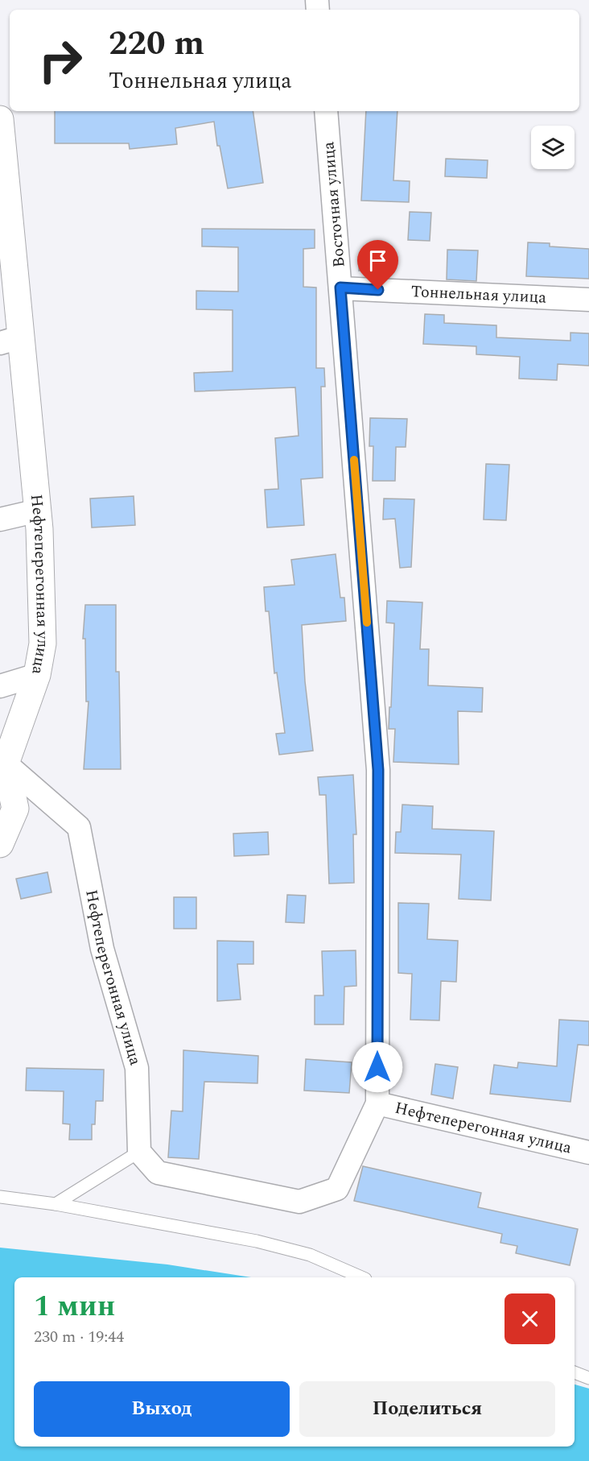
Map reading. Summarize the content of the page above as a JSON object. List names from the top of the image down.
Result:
{
  "streets": {
    "street": ["Восточная улица", "Тоннельная улица", "Нефтеперегонная улица"]
  },
  "crossings": [
    ["Восточная улица", "Тоннельная улица"],
    ["Восточная улица", "Нефтеперегонная улица"]
  ],
  "page": {
    "turn": ["220 m", "Тоннельная улица"],
    "heading": ["1 мин", "230 m · 19:44"],
    "buttons": ["Выход", "Поделиться"]
  }
}
